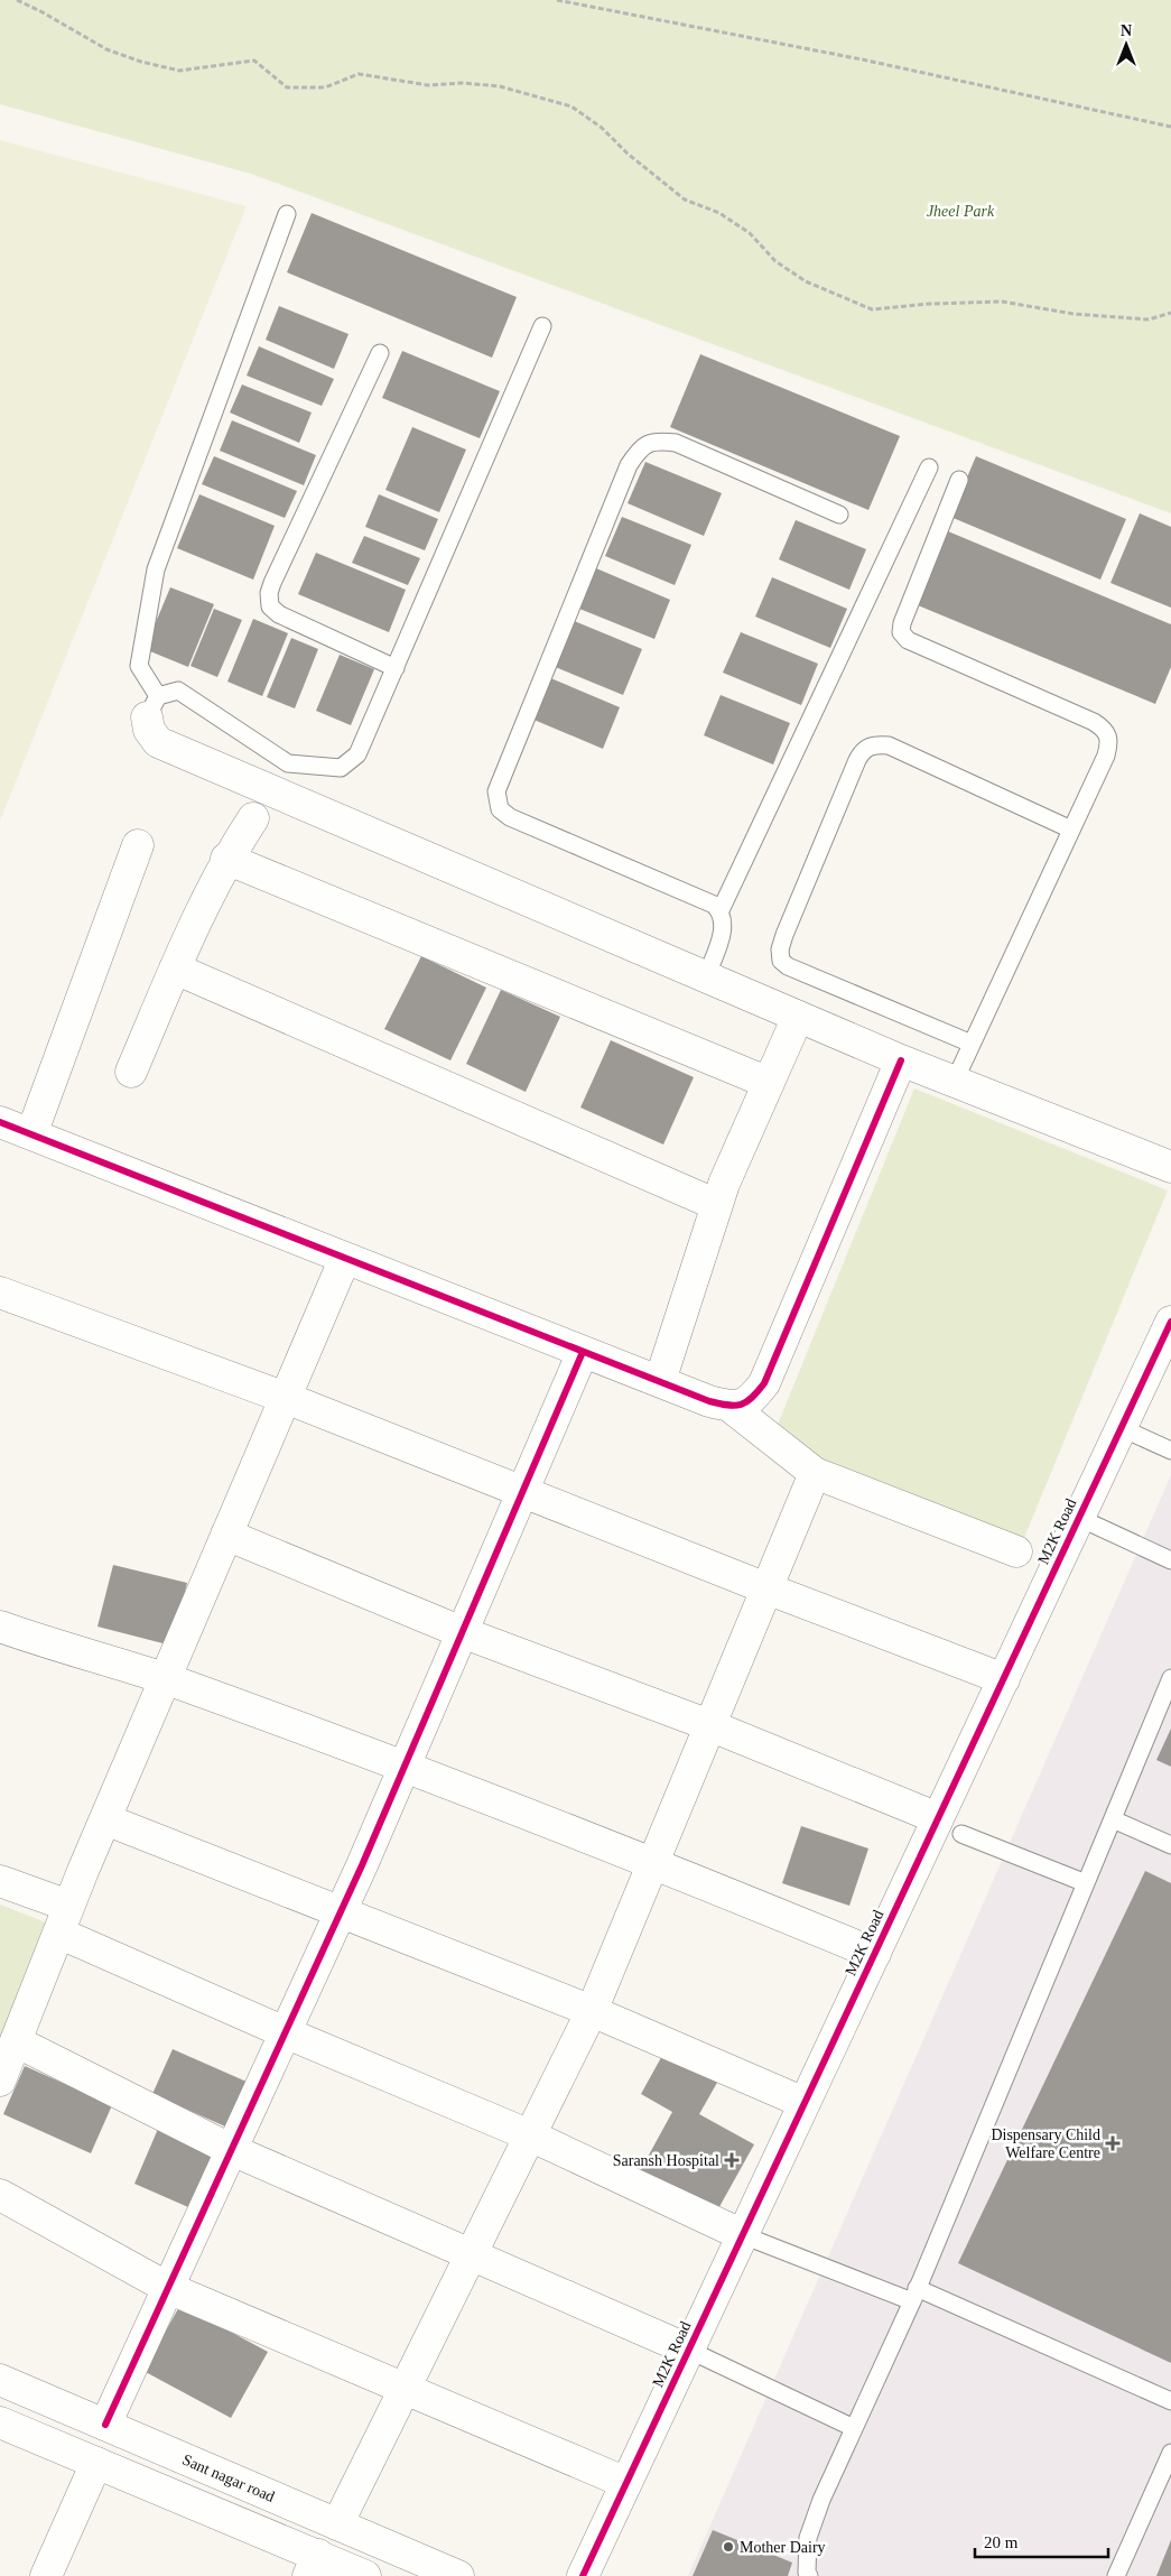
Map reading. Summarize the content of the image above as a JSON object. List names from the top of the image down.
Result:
{
  "streets": {
    "street": ["M2K Road", "Sant nagar road"]
  },
  "parks": ["Jheel Park"],
  "places": {
    "health": ["Dispensary Child Welfare Centre", "Saransh Hospital"],
    "other": ["Mother Dairy"]
  },
  "scale_bar": "20 m",
  "north": "top"
}
